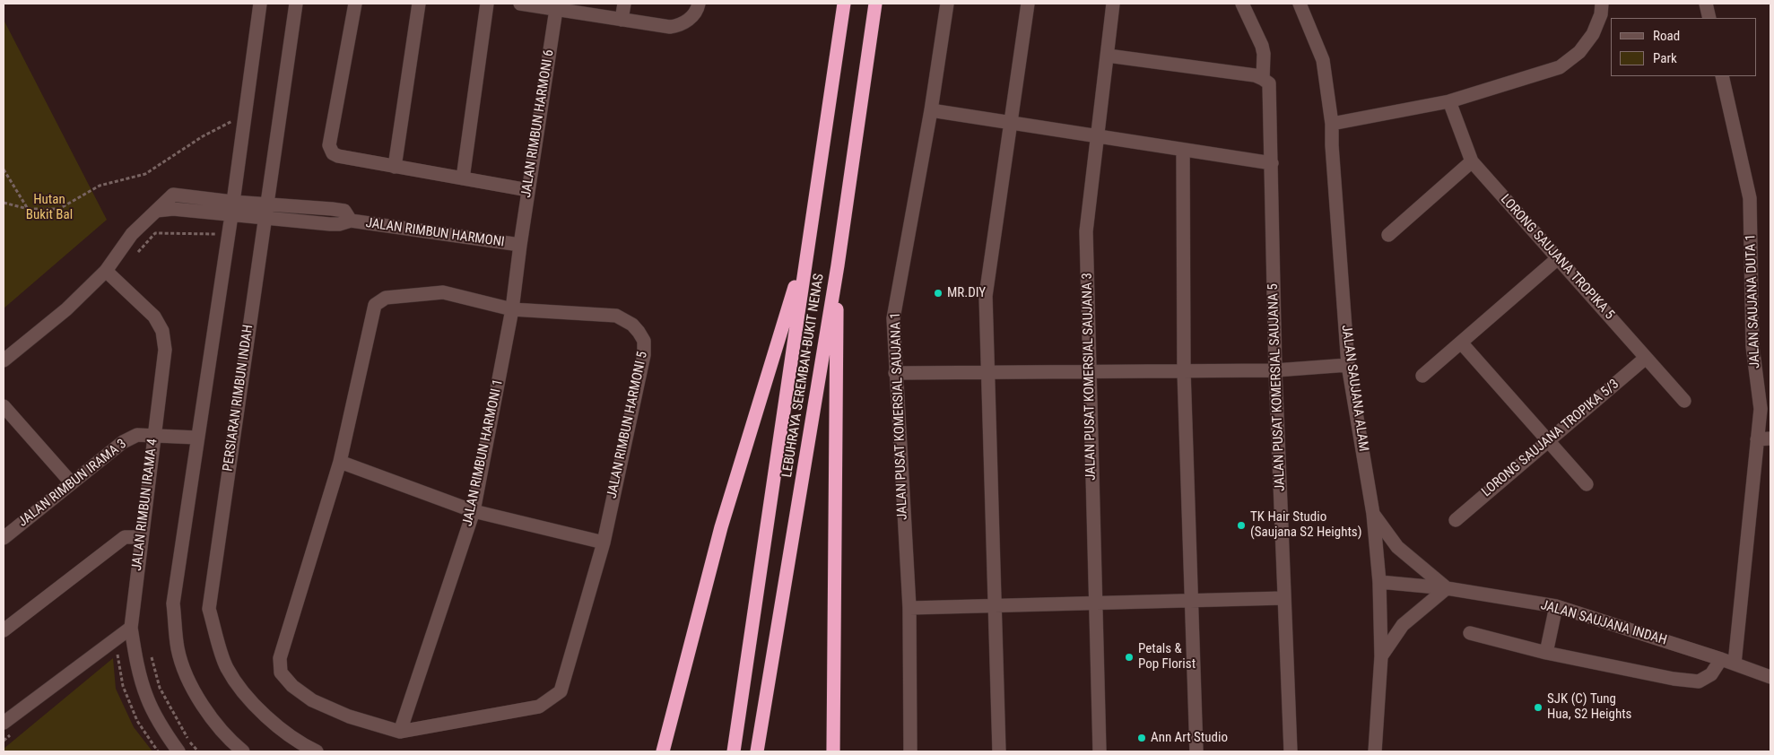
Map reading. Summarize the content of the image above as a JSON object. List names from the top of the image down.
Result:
{
  "streets": {
    "highway": ["LEBUHRAYA SEREMBAN-BUKIT NENAS"],
    "street": [
      "JALAN RIMBUN HARMONI 6",
      "JALAN RIMBUN HARMONI",
      "LORONG SAUJANA TROPIKA 5",
      "JALAN SAUJANA DUTA 1",
      "JALAN PUSAT KOMERSIAL SAUJANA 3",
      "JALAN PUSAT KOMERSIAL SAUJANA 5",
      "JALAN SAUJANA ALAM",
      "PERSIARAN RIMBUN INDAH",
      "JALAN PUSAT KOMERSIAL SAUJANA 1",
      "JALAN RIMBUN HARMONI 5",
      "LORONG SAUJANA TROPIKA 5/3",
      "JALAN RIMBUN HARMONI 1",
      "JALAN RIMBUN IRAMA 3",
      "JALAN RIMBUN IRAMA 4",
      "JALAN SAUJANA INDAH"
    ]
  },
  "crossings": [
    ["JALAN RIMBUN HARMONI 6", "JALAN RIMBUN HARMONI"],
    ["JALAN RIMBUN HARMONI 6", "JALAN RIMBUN HARMONI 1"],
    ["JALAN RIMBUN HARMONI", "PERSIARAN RIMBUN INDAH"],
    ["JALAN RIMBUN HARMONI", "JALAN RIMBUN HARMONI 1"],
    ["LORONG SAUJANA TROPIKA 5", "LORONG SAUJANA TROPIKA 5/3"],
    ["JALAN SAUJANA DUTA 1", "JALAN SAUJANA INDAH"],
    ["JALAN SAUJANA ALAM", "JALAN SAUJANA INDAH"],
    ["JALAN RIMBUN HARMONI 5", "JALAN RIMBUN HARMONI 1"],
    ["JALAN RIMBUN IRAMA 3", "JALAN RIMBUN IRAMA 4"]
  ],
  "parks": ["Hutan Bukit Bal"],
  "places": [
    "MR.DIY",
    "TK Hair Studio (Saujana S2 Heights)",
    "Petals & Pop Florist",
    "SJK (C) Tung Hua, S2 Heights",
    "Ann Art Studio"
  ],
  "legend": ["Road", "Park"]
}
